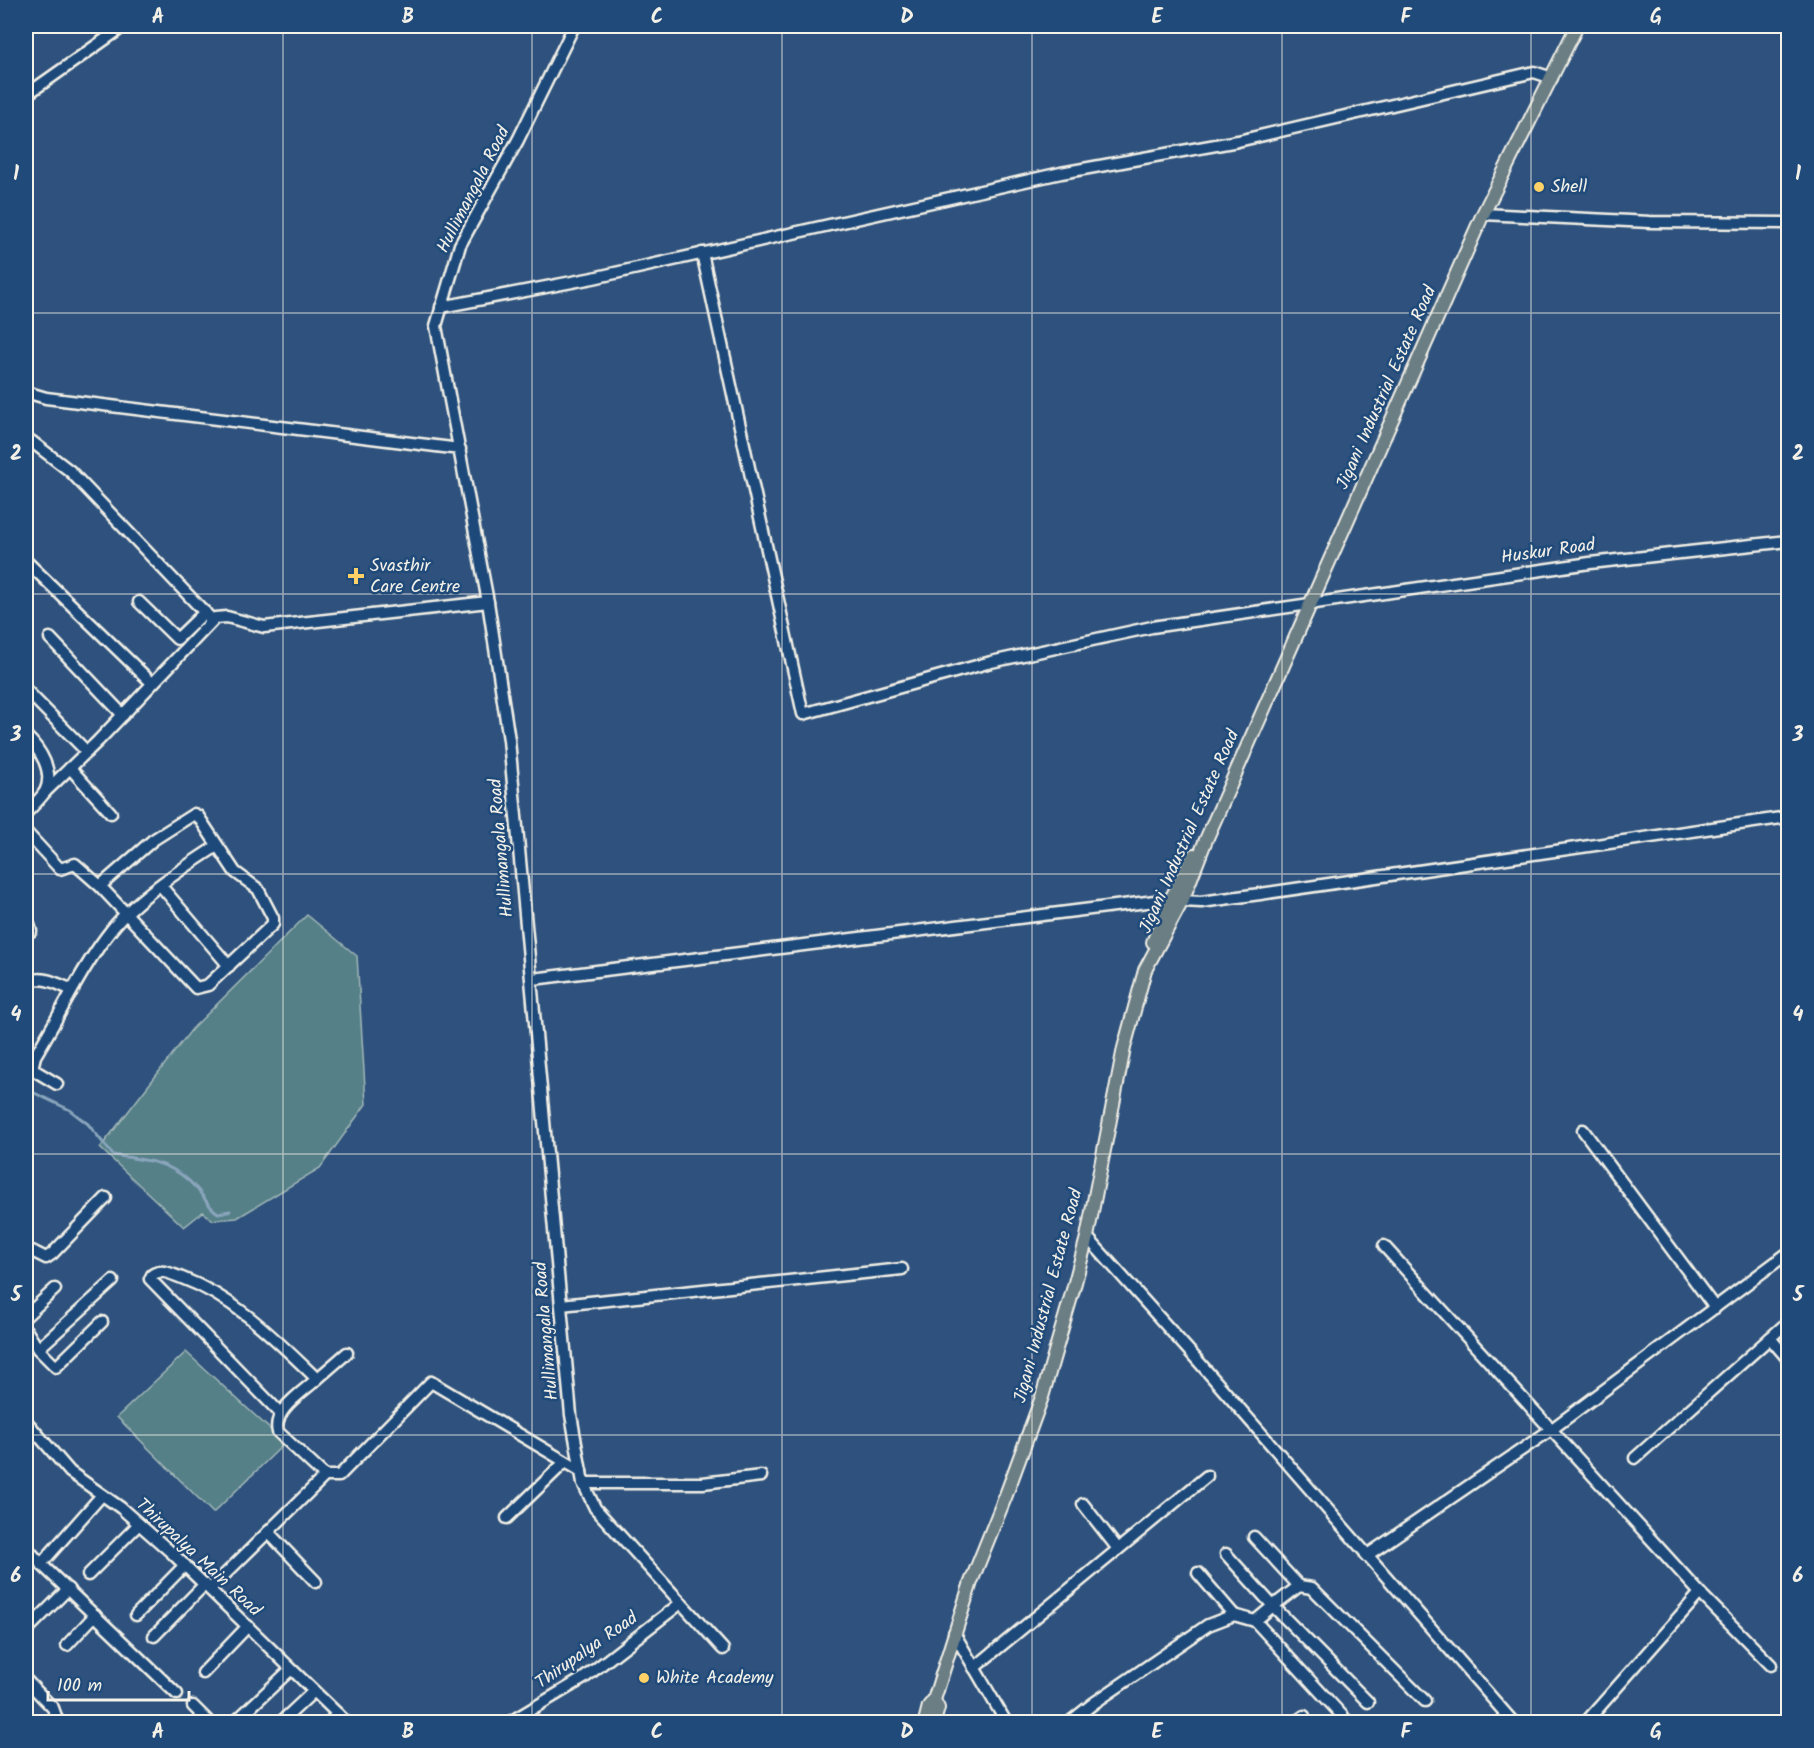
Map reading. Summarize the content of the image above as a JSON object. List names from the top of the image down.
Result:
{
  "streets": {
    "main road": ["Jigani Industrial Estate Road"],
    "street": [
      "Hullimangala Road",
      "Huskur Road",
      "Thirupalya Main Road",
      "Thirupalya Road"
    ]
  },
  "crossings": [
    ["Hullimangala Road", "Thirupalya Road"],
    ["Jigani Industrial Estate Road", "Huskur Road"]
  ],
  "places": {
    "other": ["Shell", "White Academy"],
    "health": ["Svasthir Care Centre"]
  },
  "scale_bar": "100 m",
  "grid": {
    "columns": [
      "A",
      "B",
      "C",
      "D",
      "E",
      "F",
      "G"
    ],
    "rows": [
      "1",
      "2",
      "3",
      "4",
      "5",
      "6"
    ]
  }
}
